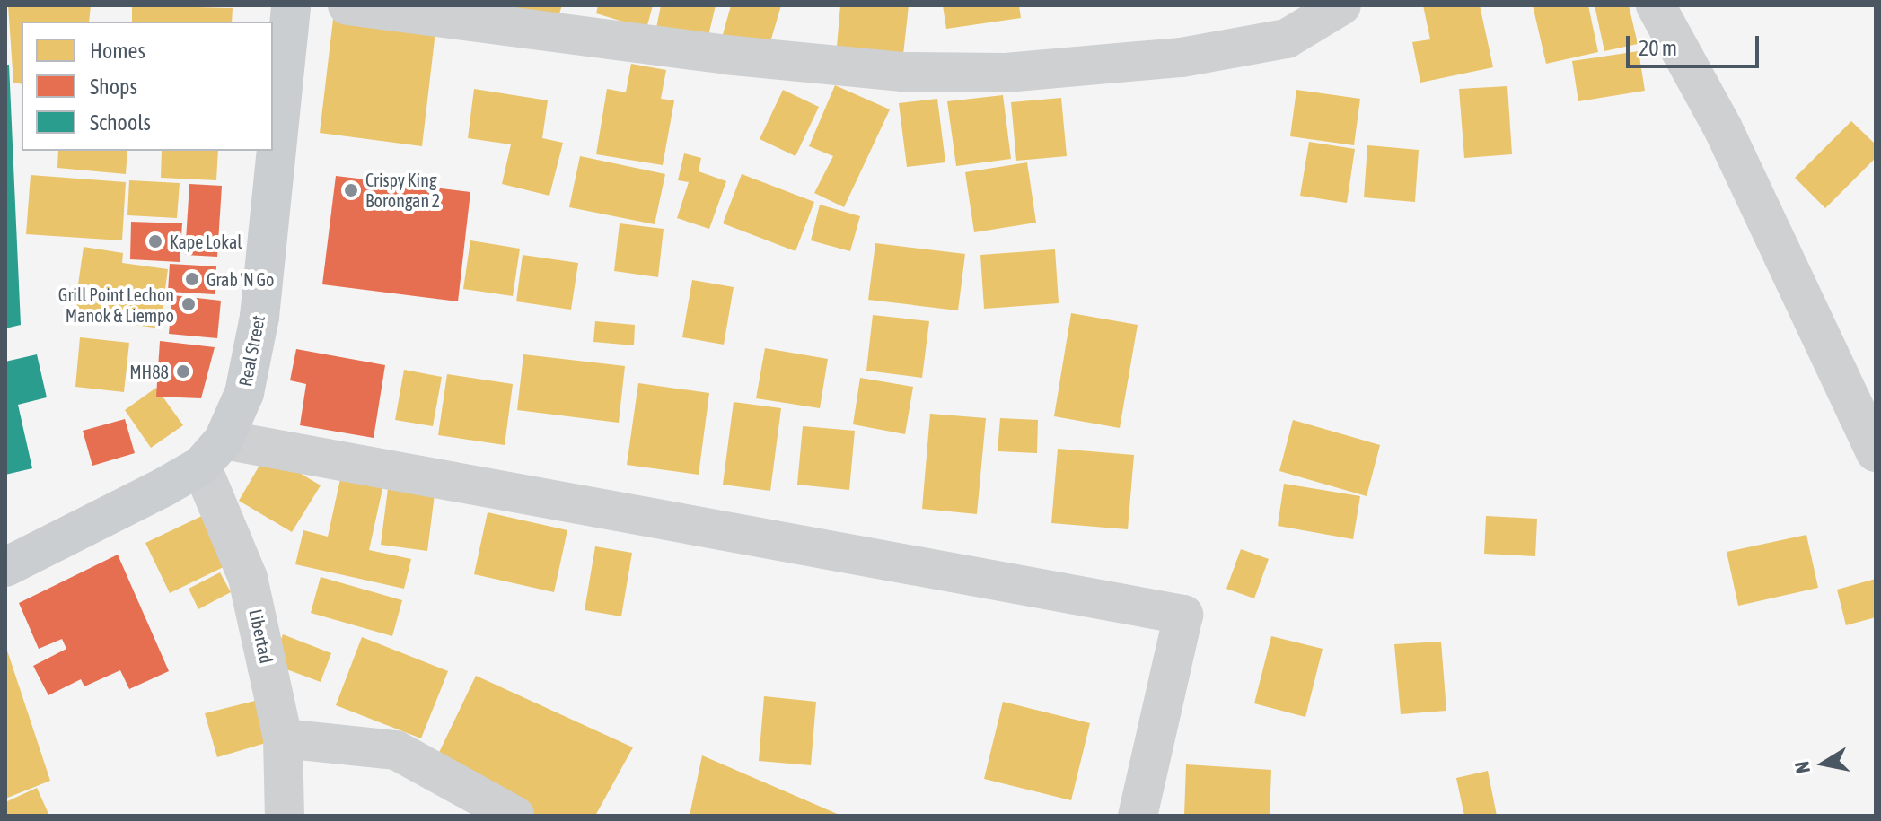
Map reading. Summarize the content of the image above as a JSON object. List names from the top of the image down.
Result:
{
  "streets": {
    "main road": ["Real Street"],
    "street": ["Libertad"]
  },
  "crossings": [
    ["Real Street", "Libertad"]
  ],
  "places": [
    "Crispy King Borongan 2",
    "Kape Lokal",
    "Grab 'N Go",
    "Grill Point Lechon Manok & Liempo",
    "MH88"
  ],
  "legend": ["Homes", "Shops", "Schools"],
  "scale_bar": "20 m",
  "north": "left"
}
